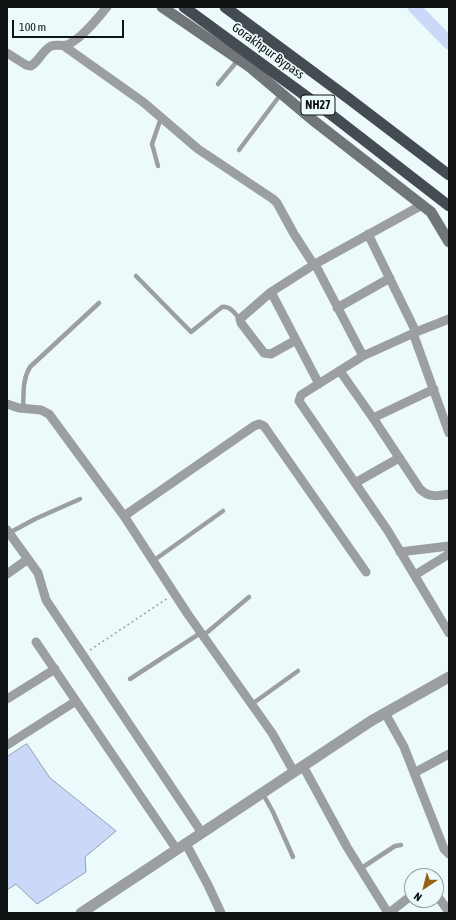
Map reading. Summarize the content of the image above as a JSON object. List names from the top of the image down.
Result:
{
  "streets": {
    "highway": ["Gorakhpur Bypass", "NH27"]
  },
  "scale_bar": "100 m",
  "north": "bottom left"
}
